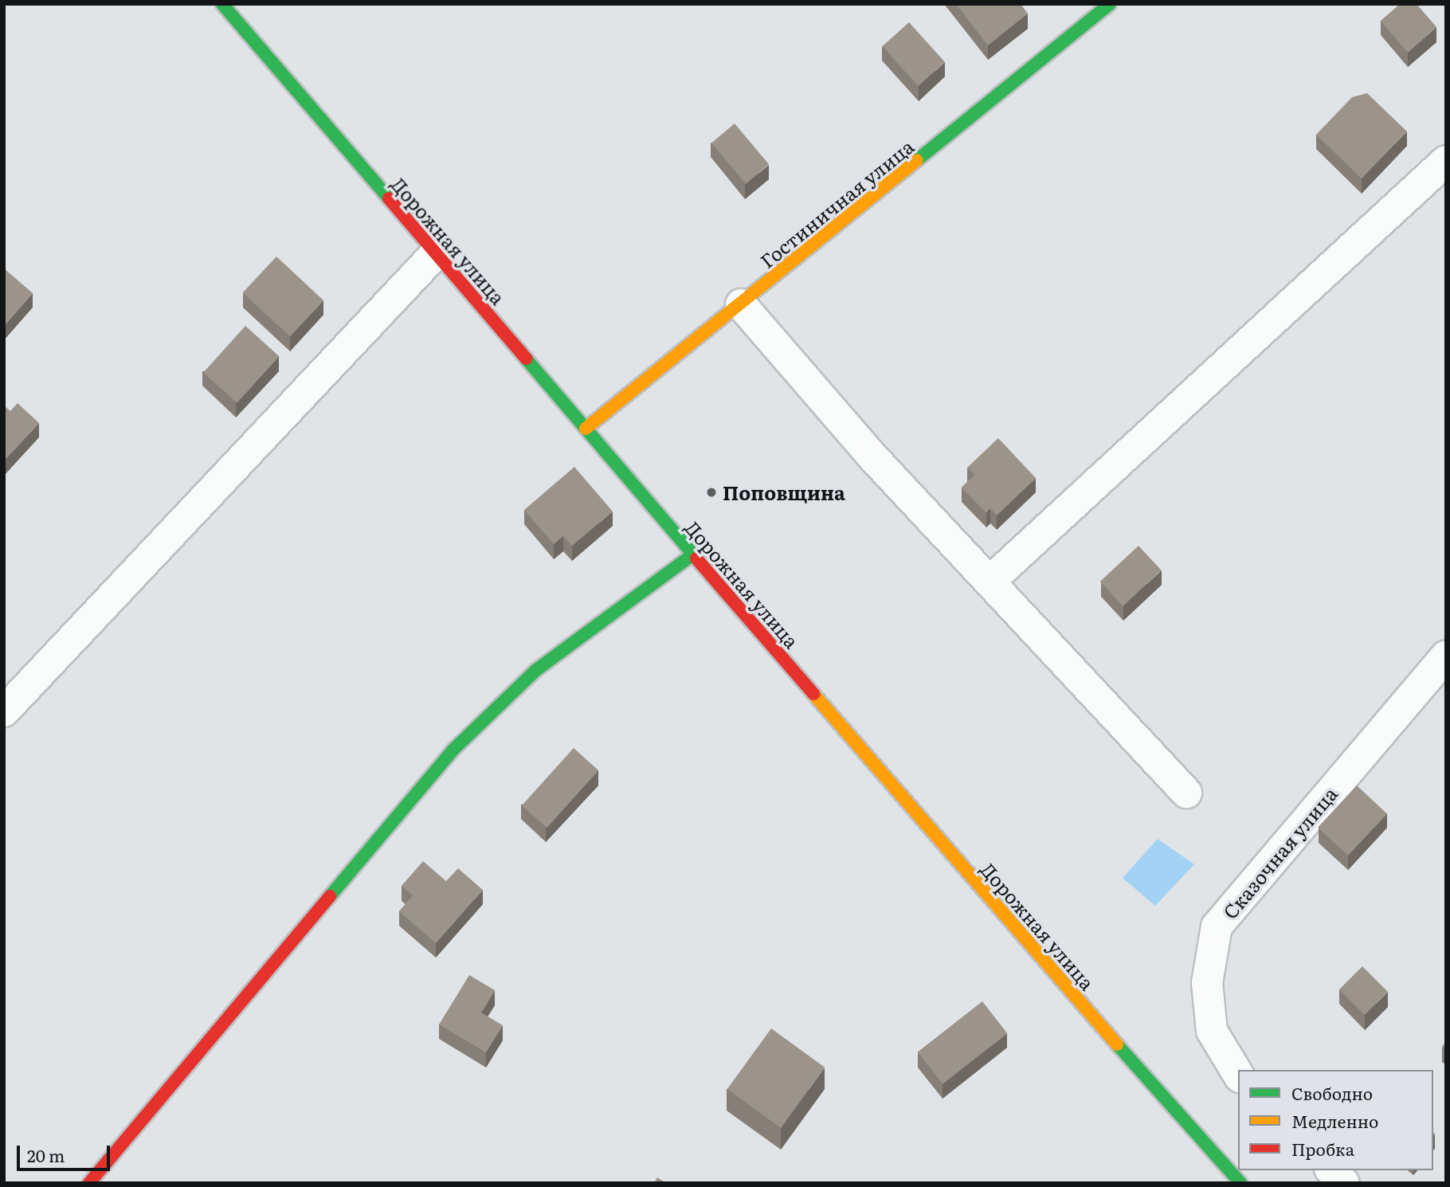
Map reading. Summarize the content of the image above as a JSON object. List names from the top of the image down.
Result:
{
  "streets": {
    "main road": ["Гостиничная улица", "Дорожная улица"],
    "street": ["Сказочная улица"]
  },
  "crossings": [
    ["Гостиничная улица", "Дорожная улица"]
  ],
  "places": ["Поповщина"],
  "legend": ["Свободно", "Медленно", "Пробка"],
  "scale_bar": "20 m"
}
